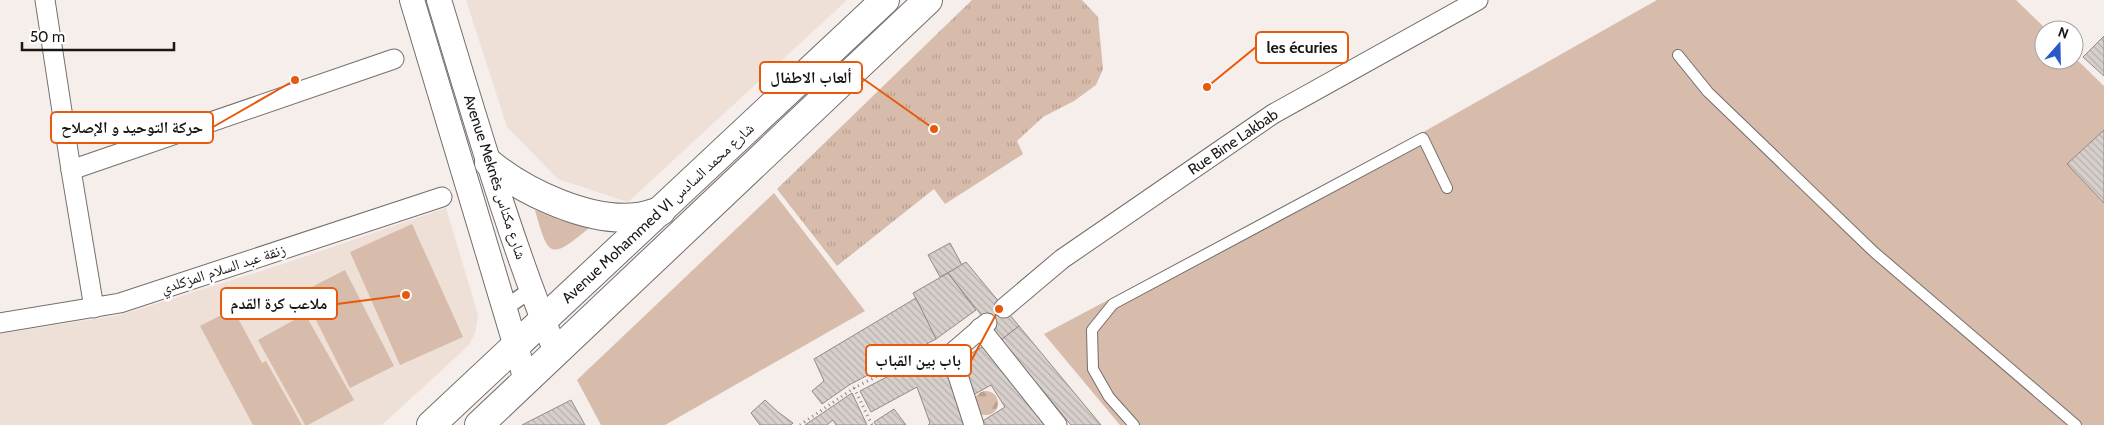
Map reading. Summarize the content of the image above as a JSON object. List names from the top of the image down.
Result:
{
  "streets": {
    "main road": ["Avenue Mohammed VI شارع محمد السادس"],
    "street": ["Rue Bine Lakbab", "Avenue Meknès شارع مكناس", "زنقة عبد السلام المزكلدي"]
  },
  "crossings": [
    ["Avenue Meknès شارع مكناس", "Avenue Mohammed VI شارع محمد السادس"]
  ],
  "places": [
    "حركة التوحيد و الإصلاح",
    "les écuries",
    "ألعاب الاطفال",
    "ملاعب كرة القدم",
    "باب بين القباب"
  ],
  "scale_bar": "50 m",
  "north": "top"
}
